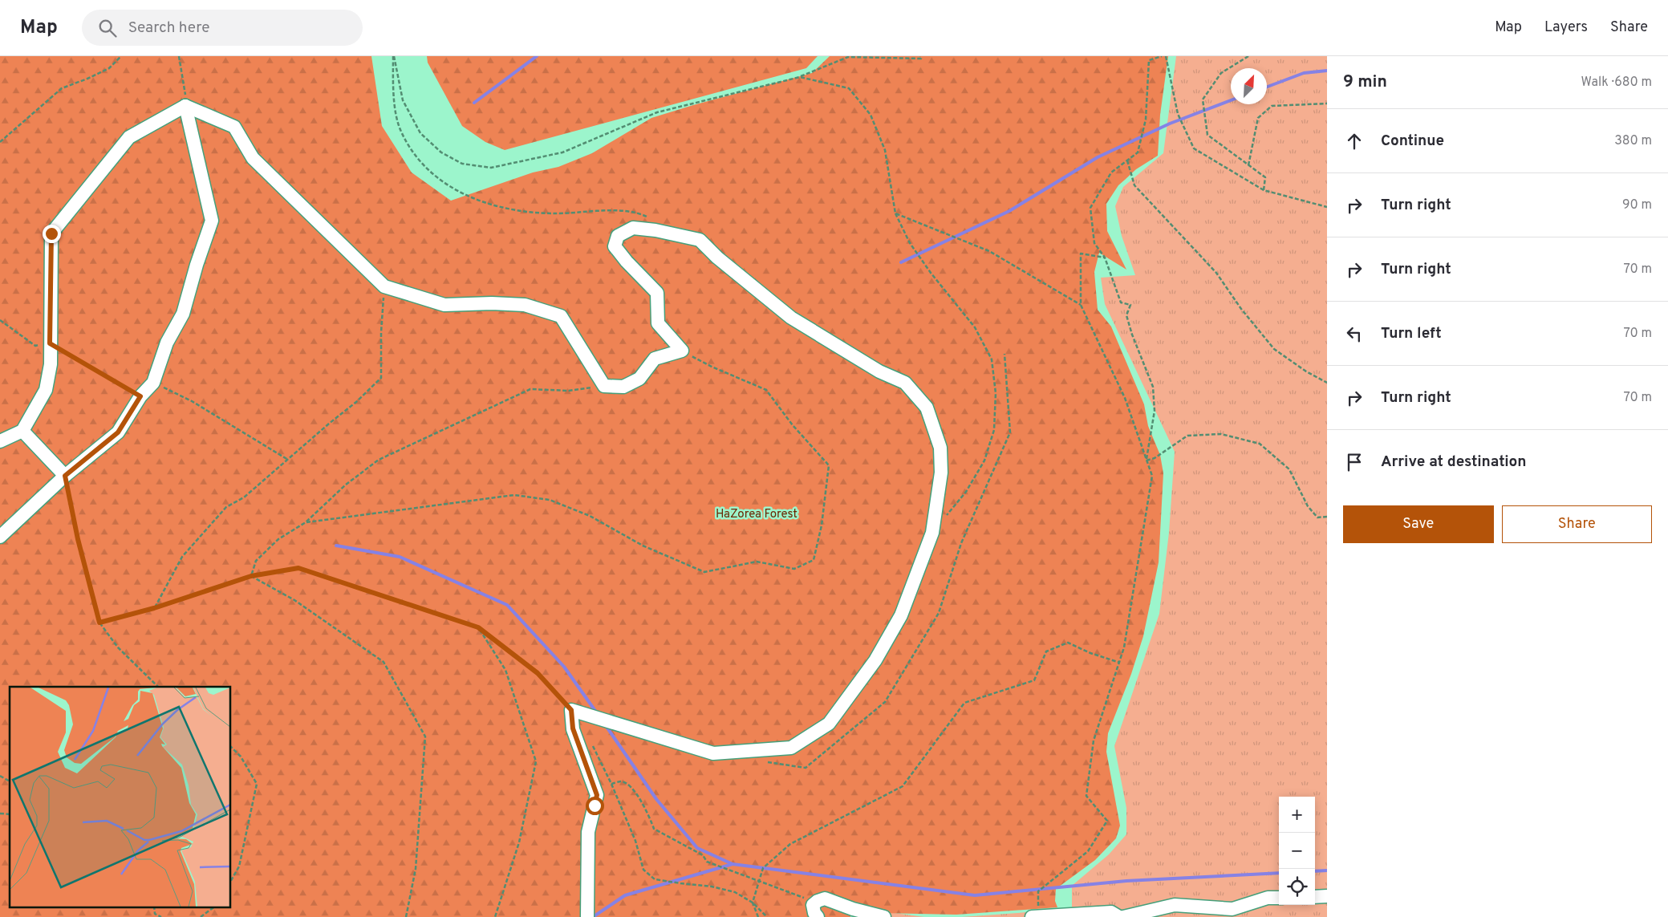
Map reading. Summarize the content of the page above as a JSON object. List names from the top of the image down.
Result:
{
  "parks": ["HaZorea Forest"],
  "north": "top right",
  "page": {
    "header": "Map",
    "search": "Search here",
    "nav": ["Map", "Layers", "Share"],
    "heading": ["9 min", "Walk · 680 m"],
    "list": [
      ["Continue", "380 m"],
      ["Turn right", "90 m"],
      ["Turn right", "70 m"],
      ["Turn left", "70 m"],
      ["Turn right", "70 m"],
      "Arrive at destination"
    ],
    "buttons": ["Save", "Share"],
    "map_buttons": ["+", "−"]
  }
}
